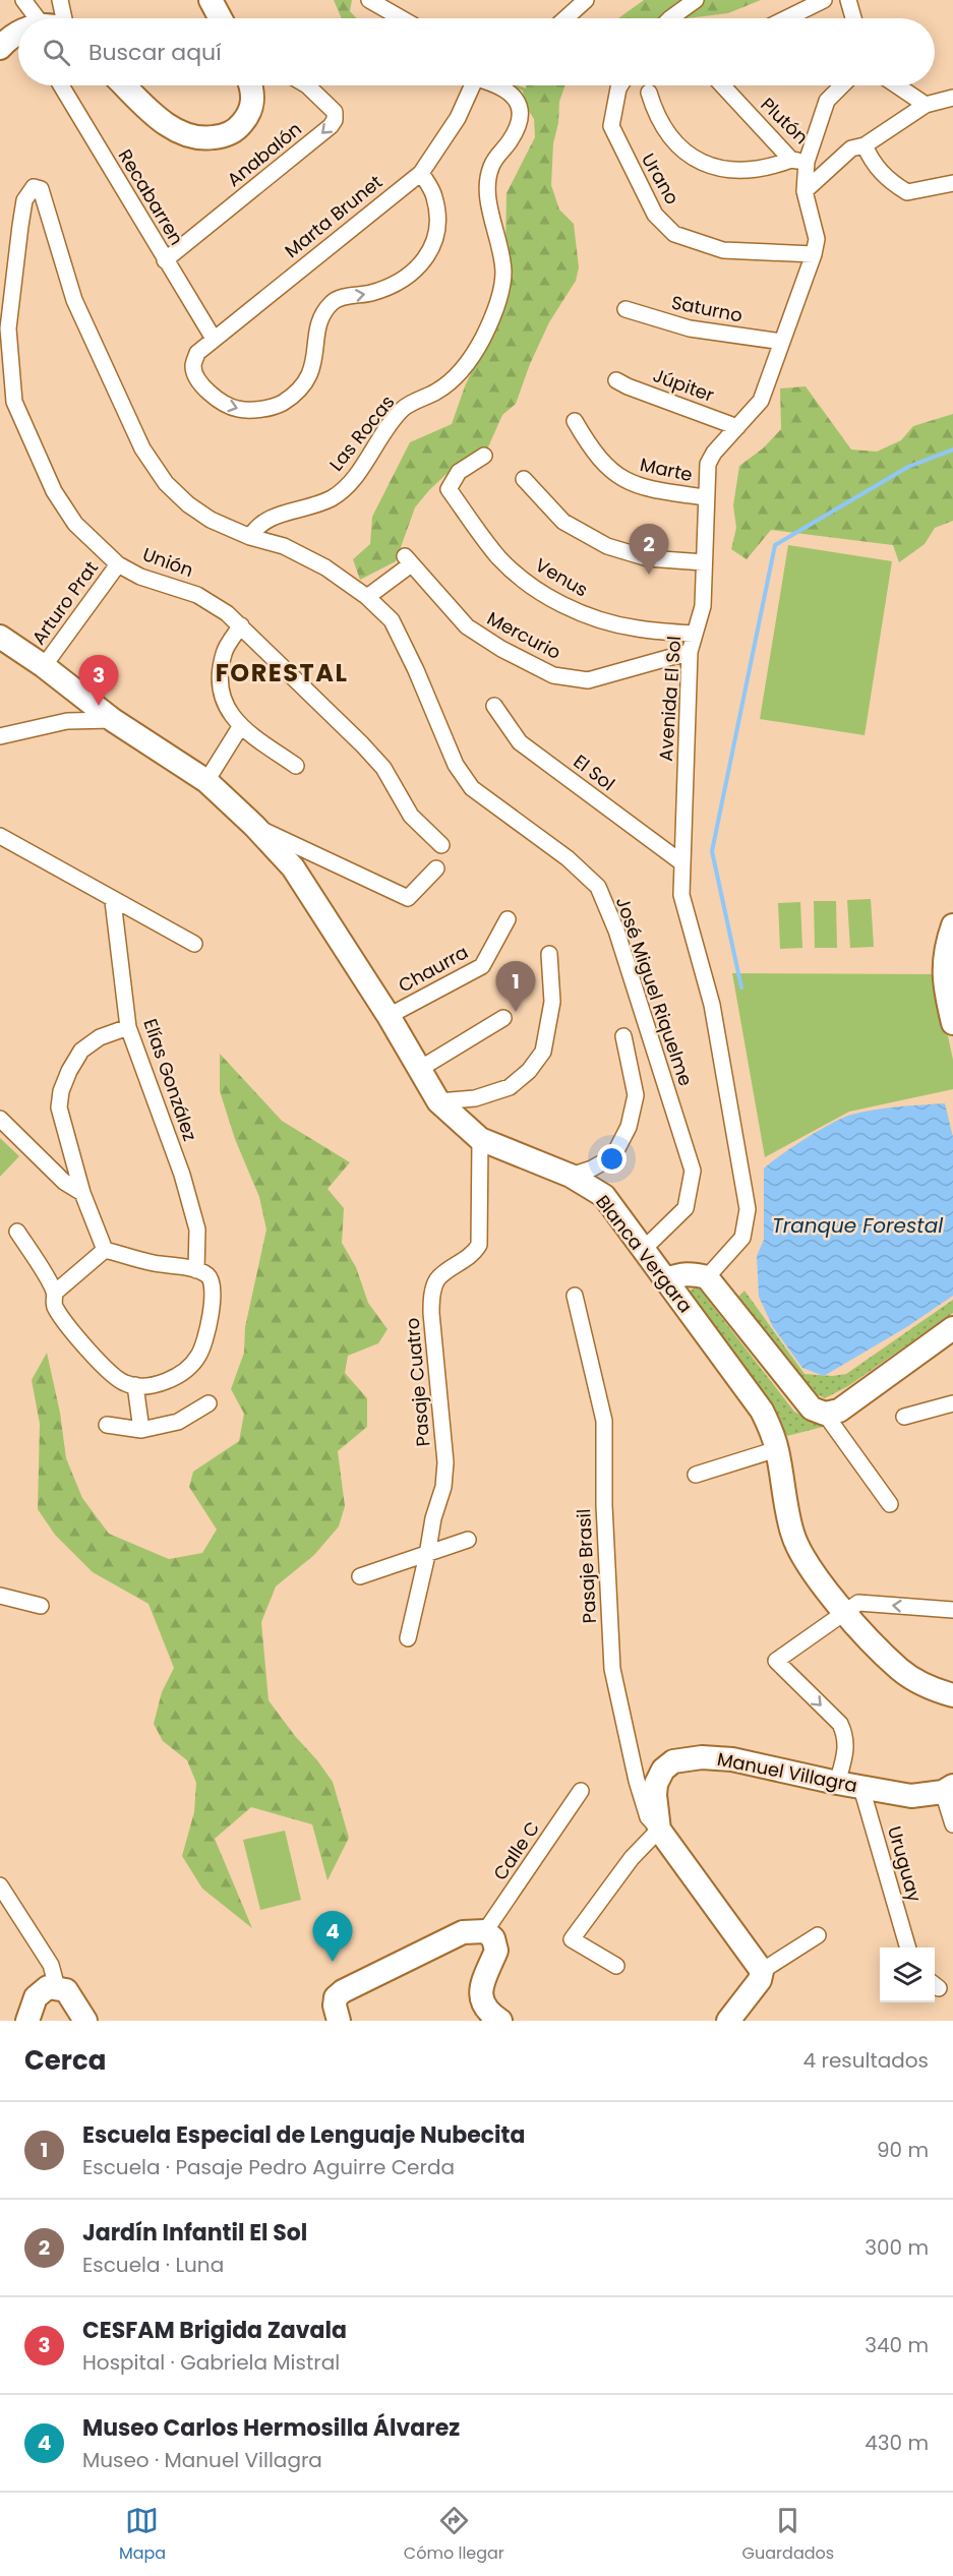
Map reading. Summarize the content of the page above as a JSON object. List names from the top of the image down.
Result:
{
  "streets": {
    "street": [
      "Plutón",
      "Anabalón",
      "Urano",
      "Recabarren",
      "Marta Brunet",
      "Saturno",
      "Júpiter",
      "Las Rocas",
      "Marte",
      "Unión",
      "Venus",
      "Arturo Prat",
      "Mercurio",
      "Avenida El Sol",
      "El Sol",
      "Chaurra",
      "José Miguel Riquelme",
      "Elías González",
      "Blanca Vergara",
      "Pasaje Cuatro",
      "Pasaje Brasil",
      "Manuel Villagra",
      "Calle C",
      "Uruguay"
    ]
  },
  "crossings": [
    ["Plutón", "Avenida El Sol"],
    ["Anabalón", "Recabarren"],
    ["Urano", "Avenida El Sol"],
    ["Recabarren", "Marta Brunet"],
    ["Saturno", "Avenida El Sol"],
    ["Júpiter", "Avenida El Sol"],
    ["Las Rocas", "José Miguel Riquelme"],
    ["Marte", "Avenida El Sol"],
    ["Unión", "Arturo Prat"],
    ["Unión", "José Miguel Riquelme"],
    ["Venus", "Avenida El Sol"],
    ["Arturo Prat", "Blanca Vergara"],
    ["Mercurio", "Avenida El Sol"],
    ["Mercurio", "José Miguel Riquelme"],
    ["Avenida El Sol", "El Sol"],
    ["Chaurra", "Blanca Vergara"],
    ["José Miguel Riquelme", "Blanca Vergara"],
    ["Blanca Vergara", "Pasaje Cuatro"],
    ["Pasaje Brasil", "Manuel Villagra"],
    ["Manuel Villagra", "Uruguay"]
  ],
  "one_way": ["Anabalón"],
  "districts": ["FORESTAL"],
  "water": ["Tranque Forestal"],
  "page": {
    "search": "Buscar aquí",
    "pins": [
      "2",
      "3",
      "1",
      "4"
    ],
    "heading": ["Cerca", "4 resultados"],
    "list": [
      {
        "mark": "1",
        "name": "Escuela Especial de Lenguaje Nubecita",
        "note": "Escuela · Pasaje Pedro Aguirre Cerda",
        "value": "90 m"
      },
      {
        "mark": "2",
        "name": "Jardín Infantil El Sol",
        "note": "Escuela · Luna",
        "value": "300 m"
      },
      {
        "mark": "3",
        "name": "CESFAM Brigida Zavala",
        "note": "Hospital · Gabriela Mistral",
        "value": "340 m"
      },
      {
        "mark": "4",
        "name": "Museo Carlos Hermosilla Álvarez",
        "note": "Museo · Manuel Villagra",
        "value": "430 m"
      }
    ],
    "nav": ["Mapa", "Cómo llegar", "Guardados"]
  }
}
